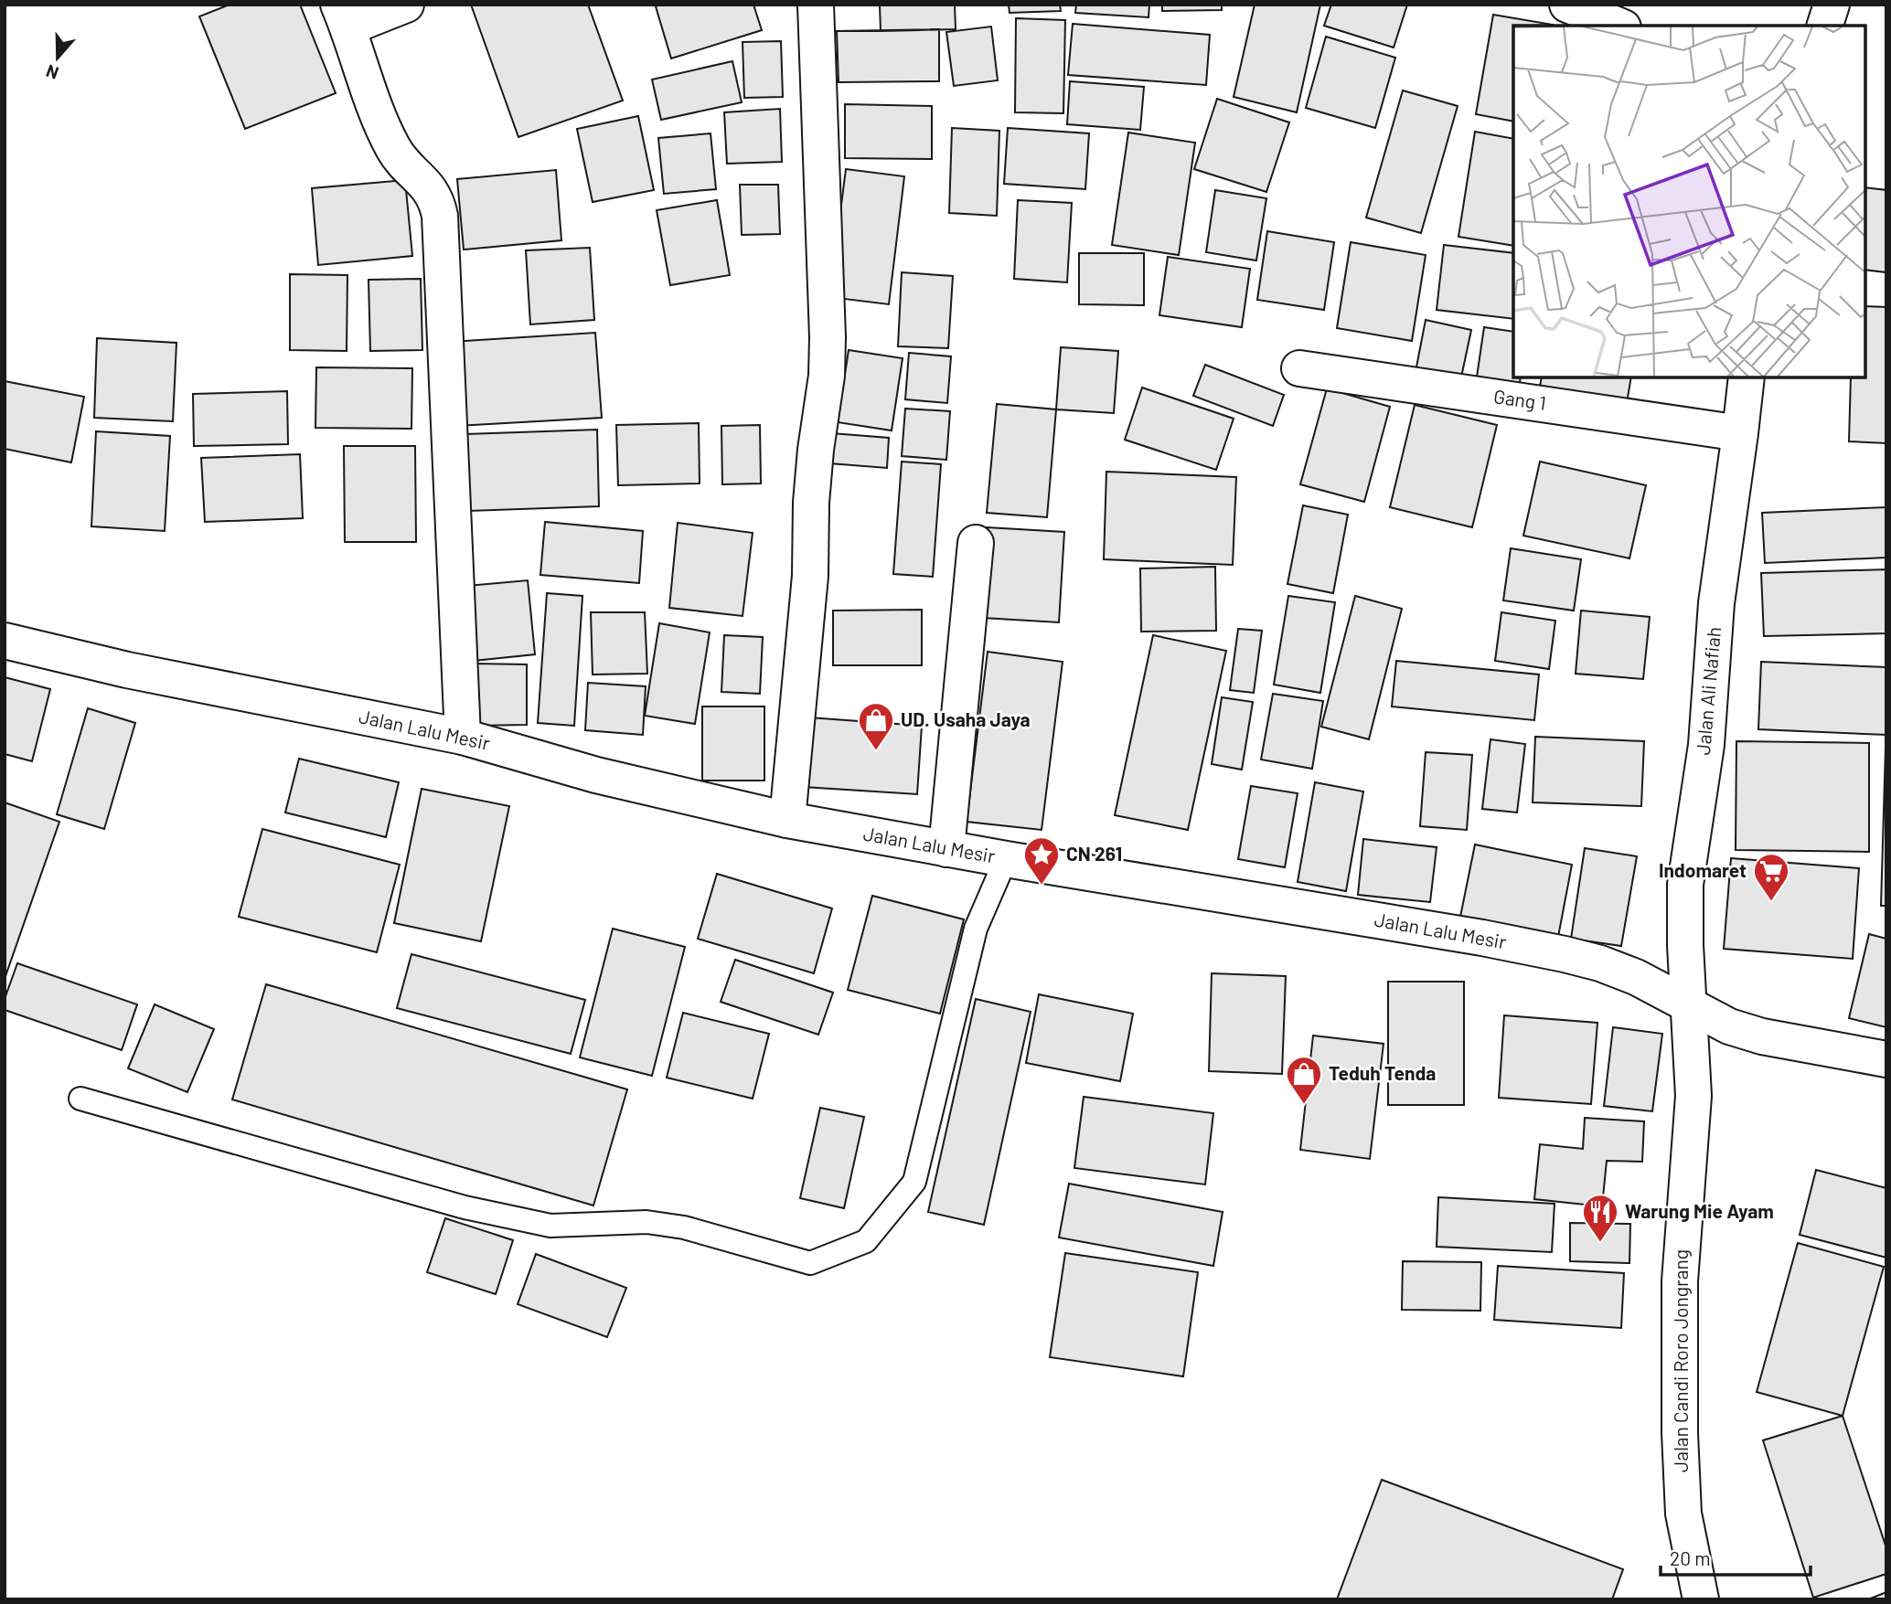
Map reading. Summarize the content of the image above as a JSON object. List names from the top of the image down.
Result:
{
  "streets": {
    "street": [
      "Gang 1",
      "Jalan Ali Nafiah",
      "Jalan Lalu Mesir",
      "Jalan Candi Roro Jongrang"
    ]
  },
  "crossings": [
    ["Gang 1", "Jalan Ali Nafiah"],
    ["Jalan Ali Nafiah", "Jalan Lalu Mesir"],
    ["Jalan Ali Nafiah", "Jalan Candi Roro Jongrang"],
    ["Jalan Lalu Mesir", "Jalan Candi Roro Jongrang"]
  ],
  "places": {
    "shop": ["UD. Usaha Jaya", "Teduh Tenda"],
    "place": ["CN 261"],
    "supermarket": ["Indomaret"],
    "restaurant": ["Warung Mie Ayam"]
  },
  "scale_bar": "20 m",
  "north": "bottom"
}
